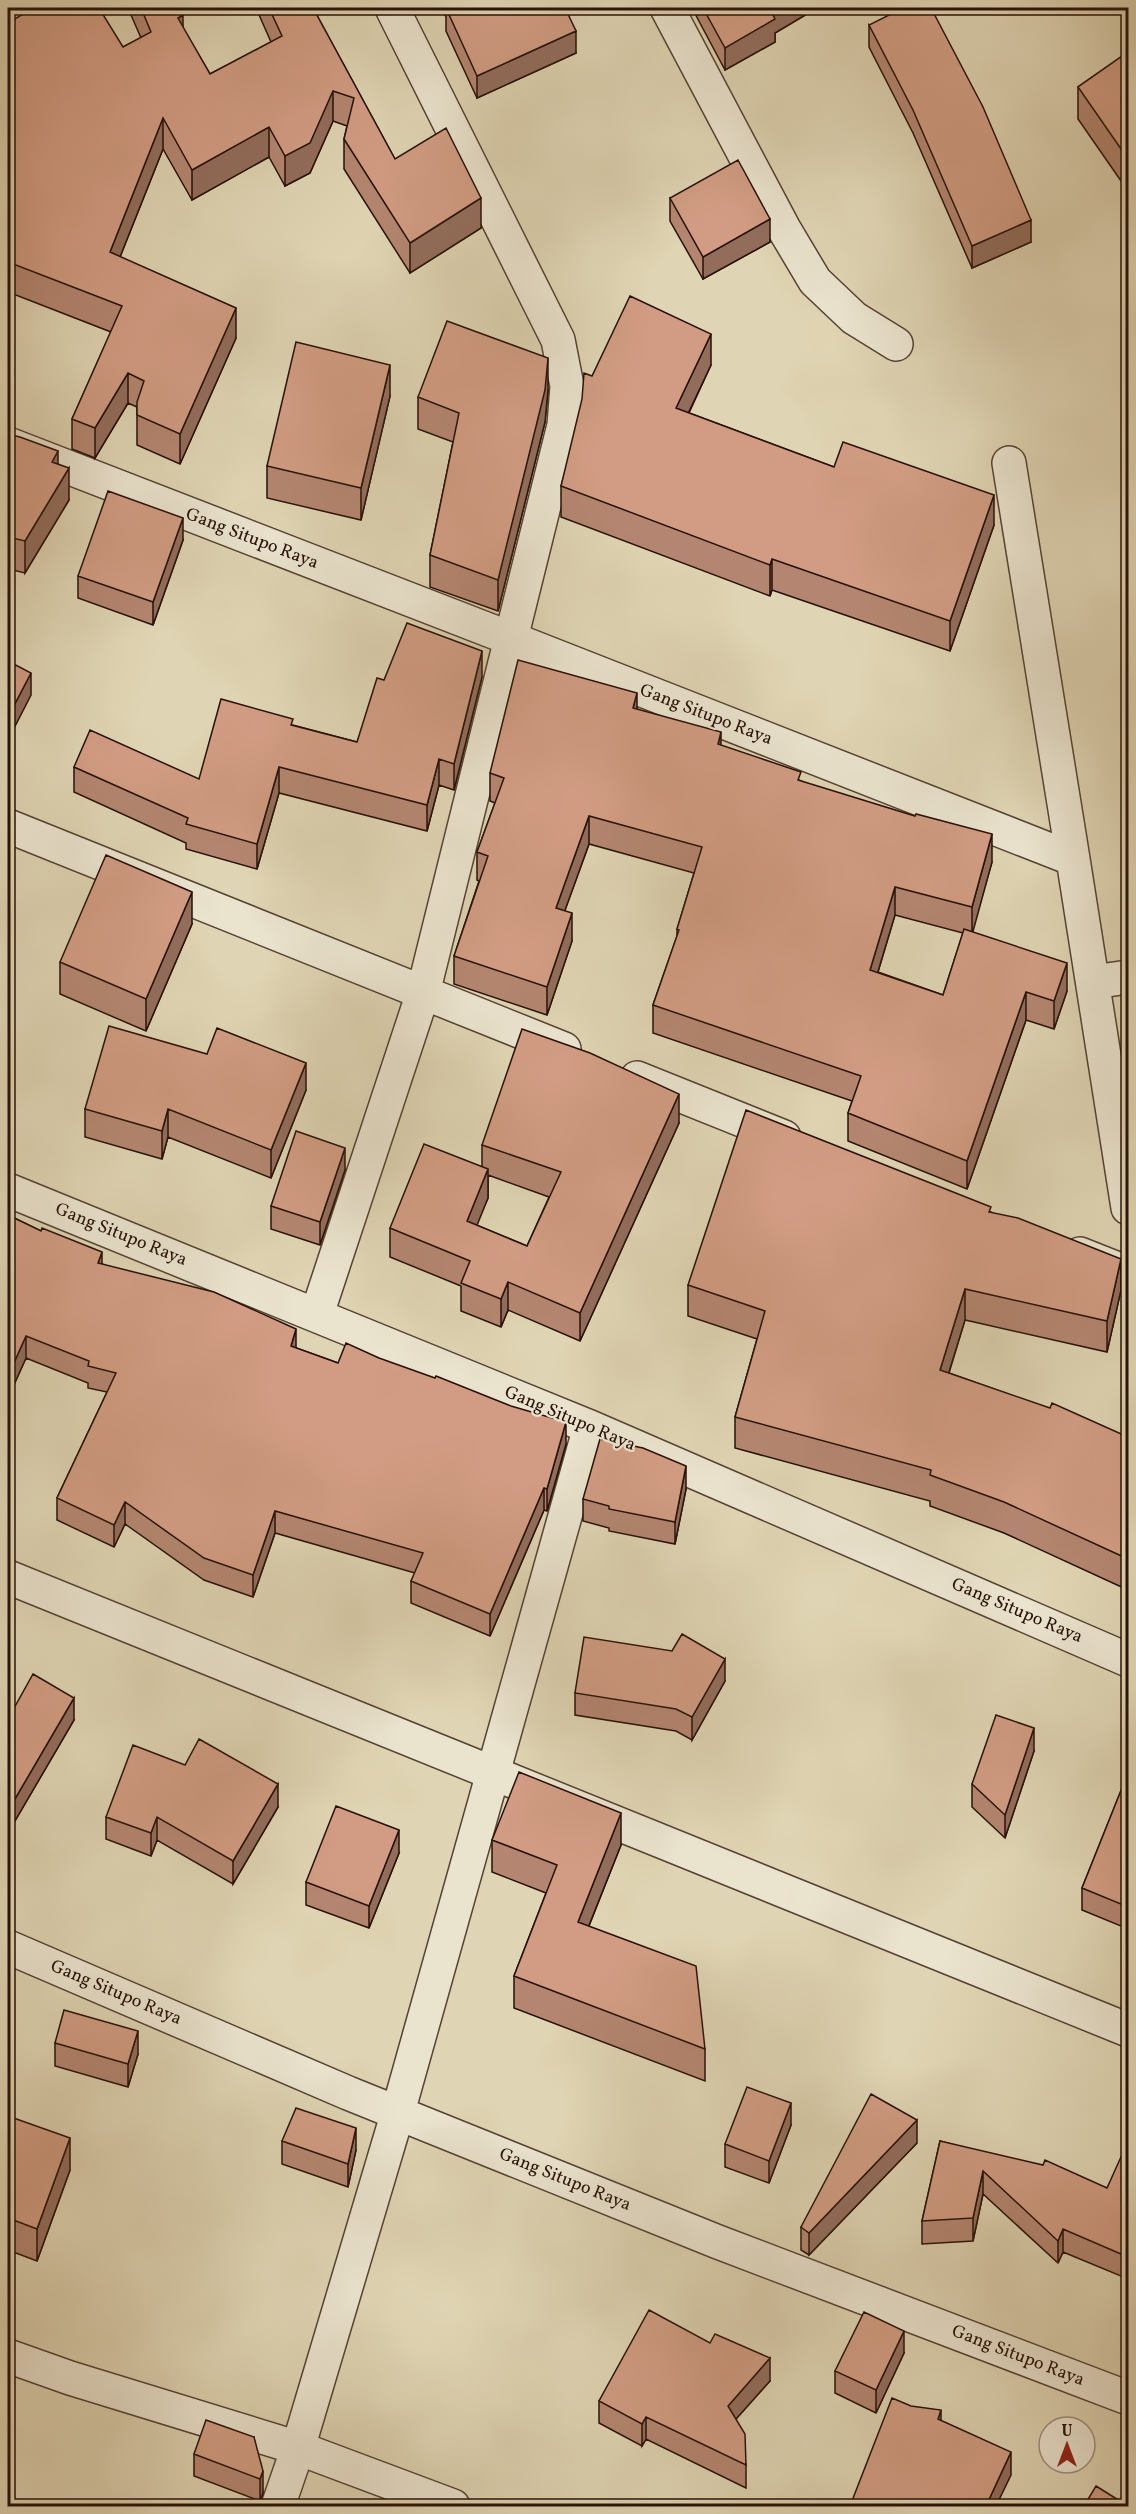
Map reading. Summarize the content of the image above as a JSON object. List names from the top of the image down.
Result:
{
  "streets": {
    "street": ["Gang Situpo Raya"]
  },
  "north": "top"
}
